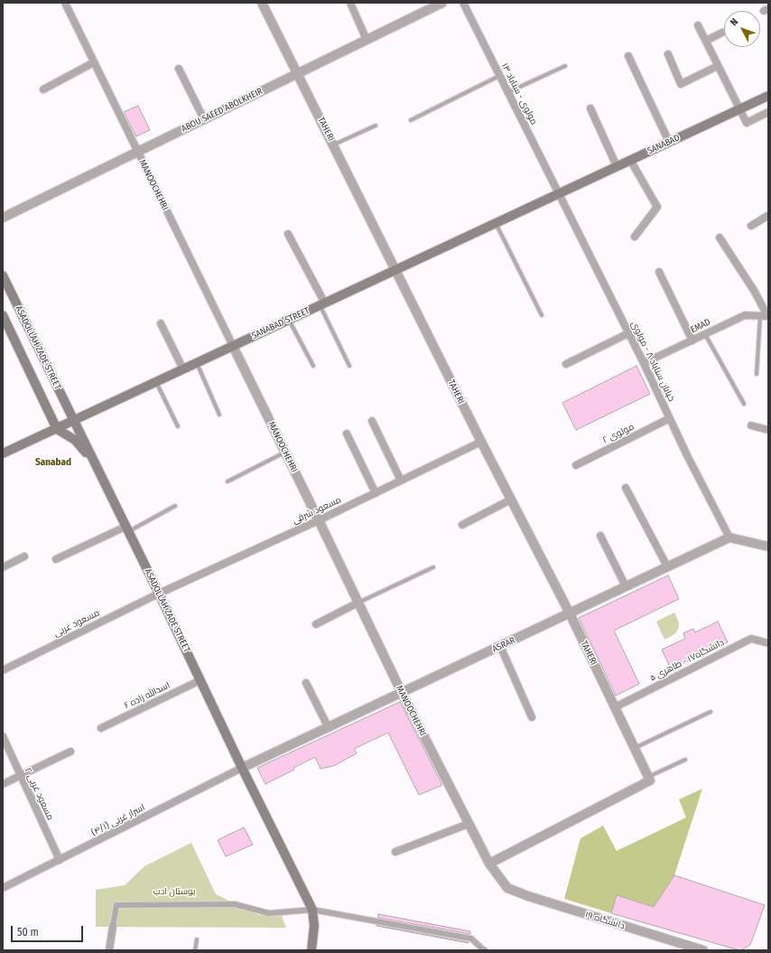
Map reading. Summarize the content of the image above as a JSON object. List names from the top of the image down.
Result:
{
  "streets": {
    "main road": ["SANABAD", "SANABAD STREET", "ASADOLLAH ZADE STREET"],
    "street": [
      "مولوی - سناباد ۱۳",
      "ABOU SAEED ABOLKHEIR",
      "TAHERI",
      "MANOOCHEHRI",
      "EMAD",
      "خیابان سناباد ۸ - مولوی",
      "مولوی ۲",
      "مسعود شرقی",
      "مسعود غربی",
      "ASRAR",
      "دانشگاه۱۷ - طاهری ۵",
      "اسدالله زاده ۶",
      "مسعود غربی ۲",
      "اسرار غربی (۴/۱)",
      "دانشگاه ۱۹"
    ]
  },
  "crossings": [
    ["مولوی - سناباد ۱۳", "SANABAD"],
    ["مولوی - سناباد ۱۳", "SANABAD STREET"],
    ["مولوی - سناباد ۱۳", "خیابان سناباد ۸ - مولوی"],
    ["ABOU SAEED ABOLKHEIR", "TAHERI"],
    ["ABOU SAEED ABOLKHEIR", "MANOOCHEHRI"],
    ["TAHERI", "SANABAD STREET"],
    ["TAHERI", "مسعود شرقی"],
    ["TAHERI", "ASRAR"],
    ["TAHERI", "دانشگاه۱۷ - طاهری ۵"],
    ["SANABAD", "SANABAD STREET"],
    ["SANABAD", "خیابان سناباد ۸ - مولوی"],
    ["MANOOCHEHRI", "SANABAD STREET"],
    ["MANOOCHEHRI", "مسعود شرقی"],
    ["MANOOCHEHRI", "ASRAR"],
    ["MANOOCHEHRI", "دانشگاه ۱۹"],
    ["SANABAD STREET", "ASADOLLAH ZADE STREET"],
    ["SANABAD STREET", "خیابان سناباد ۸ - مولوی"],
    ["EMAD", "خیابان سناباد ۸ - مولوی"],
    ["ASADOLLAH ZADE STREET", "مسعود شرقی"],
    ["ASADOLLAH ZADE STREET", "مسعود غربی"],
    ["ASADOLLAH ZADE STREET", "ASRAR"],
    ["ASADOLLAH ZADE STREET", "اسدالله زاده ۶"],
    ["ASADOLLAH ZADE STREET", "اسرار غربی (۴/۱)"],
    ["خیابان سناباد ۸ - مولوی", "مولوی ۲"],
    ["خیابان سناباد ۸ - مولوی", "ASRAR"],
    ["مسعود شرقی", "مسعود غربی"],
    ["ASRAR", "اسرار غربی (۴/۱)"],
    ["مسعود غربی ۲", "اسرار غربی (۴/۱)"]
  ],
  "districts": ["Sanabad"],
  "parks": ["بوستان ادب"],
  "scale_bar": "50 m",
  "north": "top left"
}
